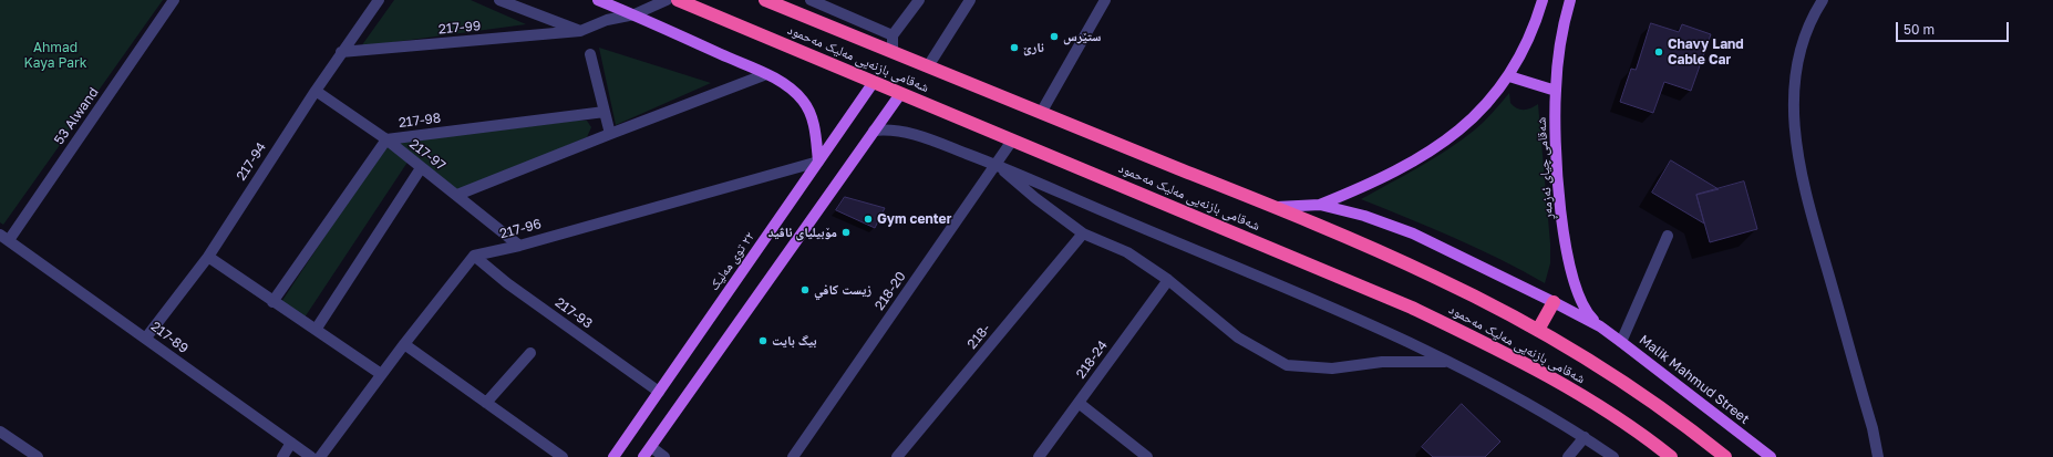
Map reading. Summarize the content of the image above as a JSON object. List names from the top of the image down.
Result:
{
  "streets": {
    "highway": ["شەقامی بازنەیی مەلیک مەحمود"],
    "main road": ["شەقامی چیای ئەزمەڕ", "٢٢ توی مەلیک", "Malik Mahmud Street"],
    "street": [
      "217-99",
      "53 Alwand",
      "217-98",
      "217-97",
      "217-94",
      "217-96",
      "218-20",
      "217-93",
      "218-",
      "217-89",
      "218-24"
    ]
  },
  "crossings": [
    ["217-99", "217-94"],
    ["شەقامی بازنەیی مەلیک مەحمود", "٢٢ توی مەلیک"],
    ["شەقامی بازنەیی مەلیک مەحمود", "218-20"],
    ["53 Alwand", "217-89"],
    ["217-98", "217-97"],
    ["217-97", "217-94"],
    ["217-97", "217-96"],
    ["217-94", "217-89"],
    ["شەقامی چیای ئەزمەڕ", "Malik Mahmud Street"],
    ["217-96", "٢٢ توی مەلیک"],
    ["217-96", "217-93"],
    ["٢٢ توی مەلیک", "217-93"]
  ],
  "parks": ["Ahmad Kaya Park"],
  "places": [
    "ستێرس",
    "نارێ",
    "Chavy Land Cable Car",
    "Gym center",
    "مۆبیلیای ئاڤید",
    "زيست كافي",
    "بیگ بایت"
  ],
  "scale_bar": "50 m"
}
